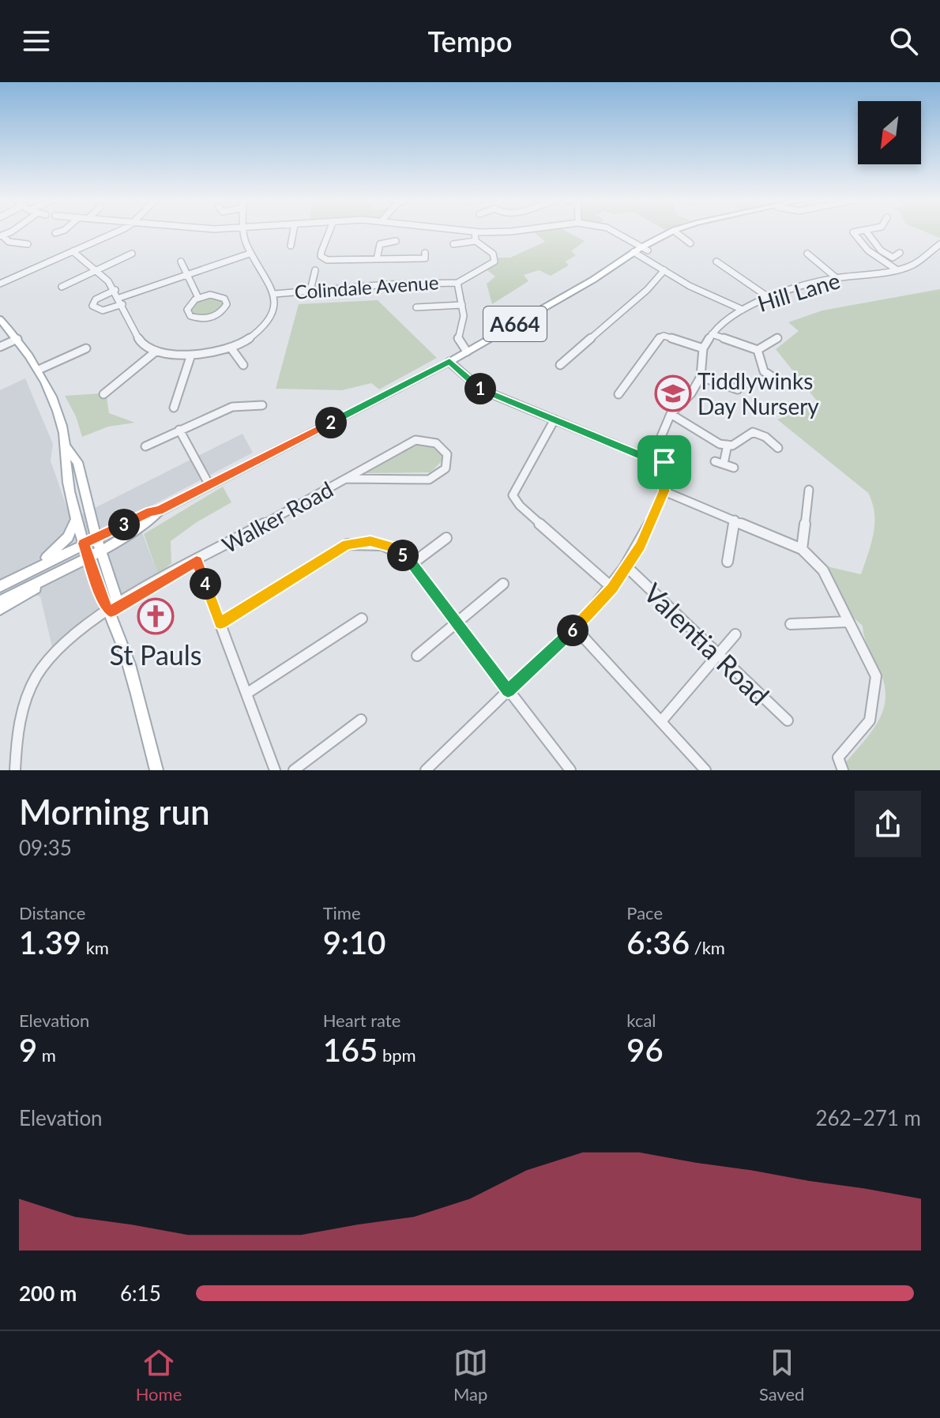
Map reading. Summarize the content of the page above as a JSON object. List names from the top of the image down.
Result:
{
  "streets": {
    "main road": ["A664"],
    "street": [
      "Colindale Avenue",
      "Hill Lane",
      "Walker Road",
      "Valentia Road"
    ]
  },
  "places": {
    "school or university": ["Tiddlywinks Day Nursery"],
    "church": ["St Pauls"]
  },
  "north": "bottom left",
  "page": {
    "header": "Tempo",
    "pins": [
      "1",
      "2",
      "3",
      "5",
      "4",
      "6"
    ],
    "heading": ["Morning run", "09:35"],
    "stats": [
      ["Distance", "1.39 km"],
      ["Time", "9:10"],
      ["Pace", "6:36 /km"],
      ["Elevation", "9 m"],
      ["Heart rate", "165 bpm"],
      ["kcal", "96"]
    ],
    "chart": ["Elevation", "262–271 m"],
    "list": [
      {
        "name": "200 m",
        "note": "6:15"
      }
    ],
    "tabs": ["Home", "Map", "Saved"]
  }
}
